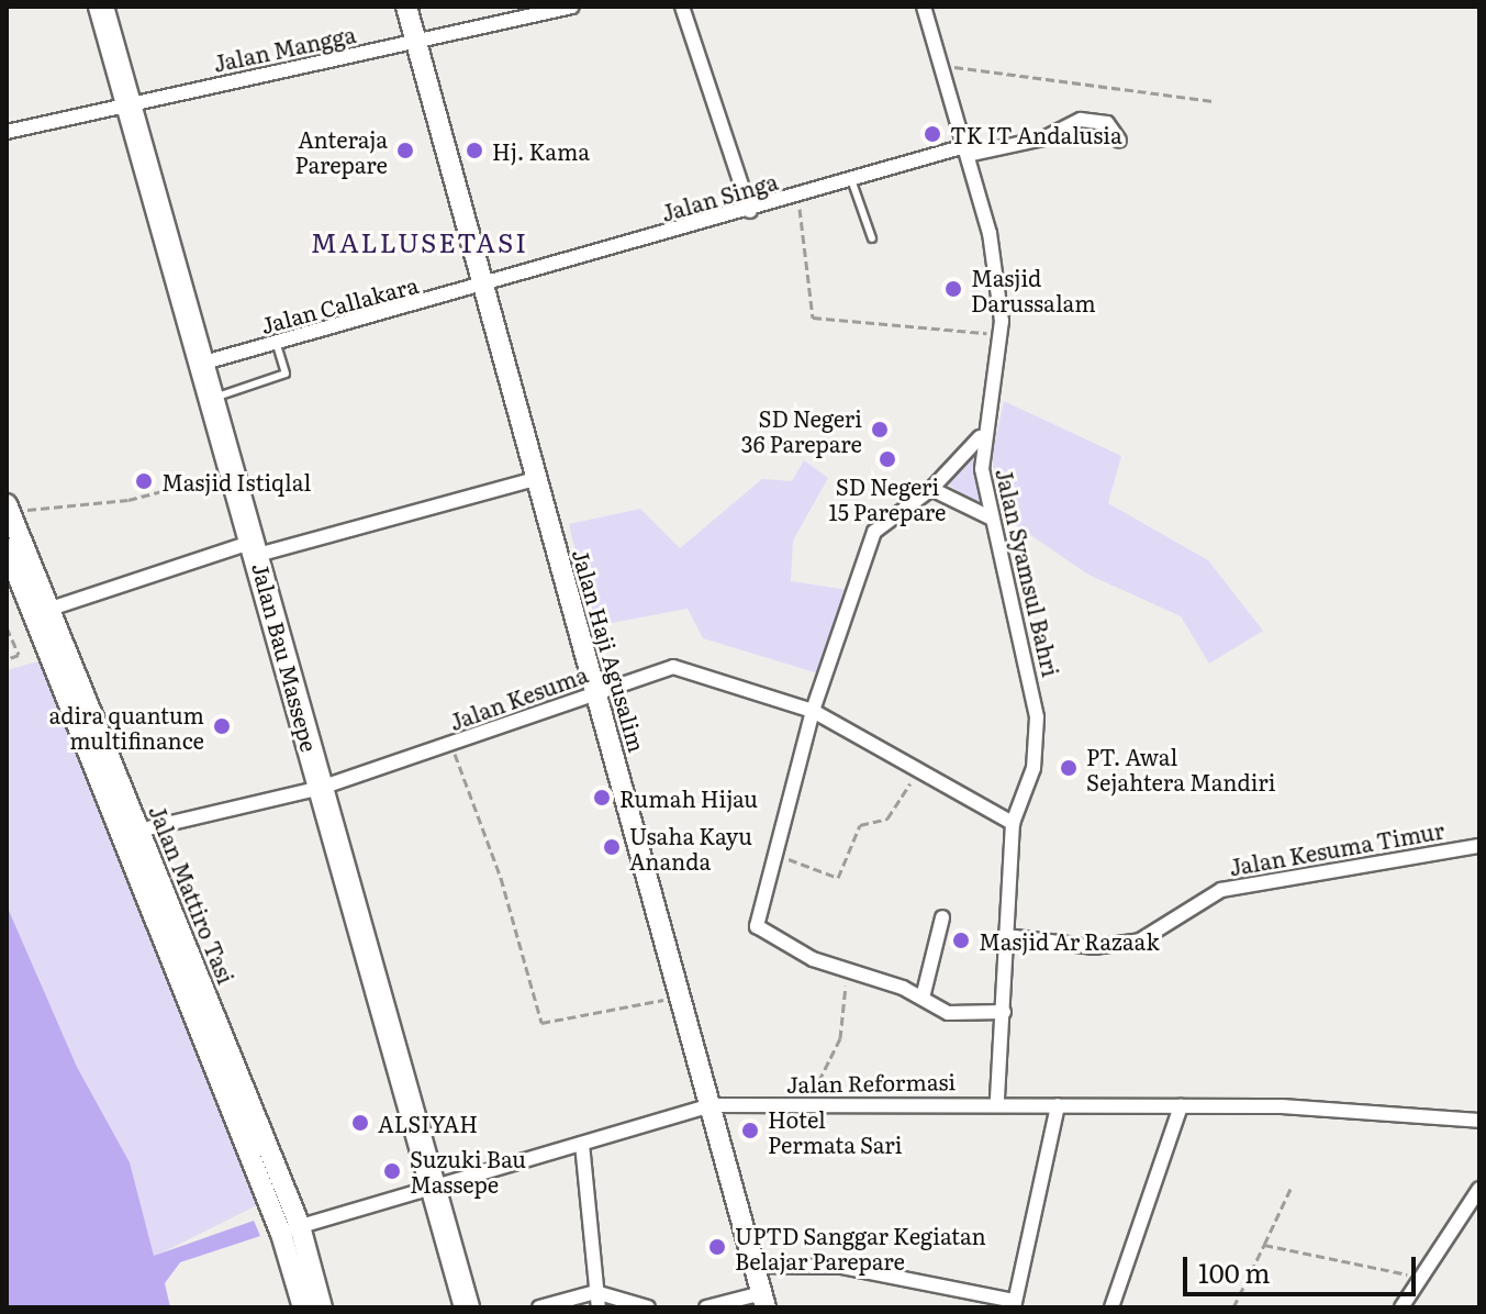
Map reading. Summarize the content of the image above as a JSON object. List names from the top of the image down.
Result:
{
  "streets": {
    "highway": ["Jalan Bau Massepe"],
    "street": [
      "Jalan Mangga",
      "Jalan Singa",
      "Jalan Callakara",
      "Jalan Syamsul Bahri",
      "Jalan Haji Agusalim",
      "Jalan Kesuma",
      "Jalan Kesuma Timur",
      "Jalan Mattiro Tasi",
      "Jalan Reformasi"
    ]
  },
  "crossings": [
    ["Jalan Mangga", "Jalan Haji Agusalim"],
    ["Jalan Mangga", "Jalan Bau Massepe"],
    ["Jalan Singa", "Jalan Callakara"],
    ["Jalan Singa", "Jalan Syamsul Bahri"],
    ["Jalan Singa", "Jalan Haji Agusalim"],
    ["Jalan Callakara", "Jalan Haji Agusalim"],
    ["Jalan Callakara", "Jalan Bau Massepe"],
    ["Jalan Syamsul Bahri", "Jalan Kesuma"],
    ["Jalan Syamsul Bahri", "Jalan Kesuma Timur"],
    ["Jalan Syamsul Bahri", "Jalan Reformasi"],
    ["Jalan Haji Agusalim", "Jalan Kesuma"],
    ["Jalan Haji Agusalim", "Jalan Reformasi"],
    ["Jalan Bau Massepe", "Jalan Kesuma"],
    ["Jalan Bau Massepe", "Jalan Reformasi"],
    ["Jalan Kesuma", "Jalan Mattiro Tasi"],
    ["Jalan Mattiro Tasi", "Jalan Reformasi"]
  ],
  "districts": ["MALLUSETASI"],
  "places": [
    "TK IT Andalusia",
    "Anteraja Parepare",
    "Hj. Kama",
    "Masjid Darussalam",
    "SD Negeri 36 Parepare",
    "SD Negeri 15 Parepare",
    "Masjid Istiqlal",
    "adira quantum multifinance",
    "PT. Awal Sejahtera Mandiri",
    "Rumah Hijau",
    "Usaha Kayu Ananda",
    "Masjid Ar Razaak",
    "ALSIYAH",
    "Hotel Permata Sari",
    "Suzuki Bau Massepe",
    "UPTD Sanggar Kegiatan Belajar Parepare"
  ],
  "scale_bar": "100 m"
}
